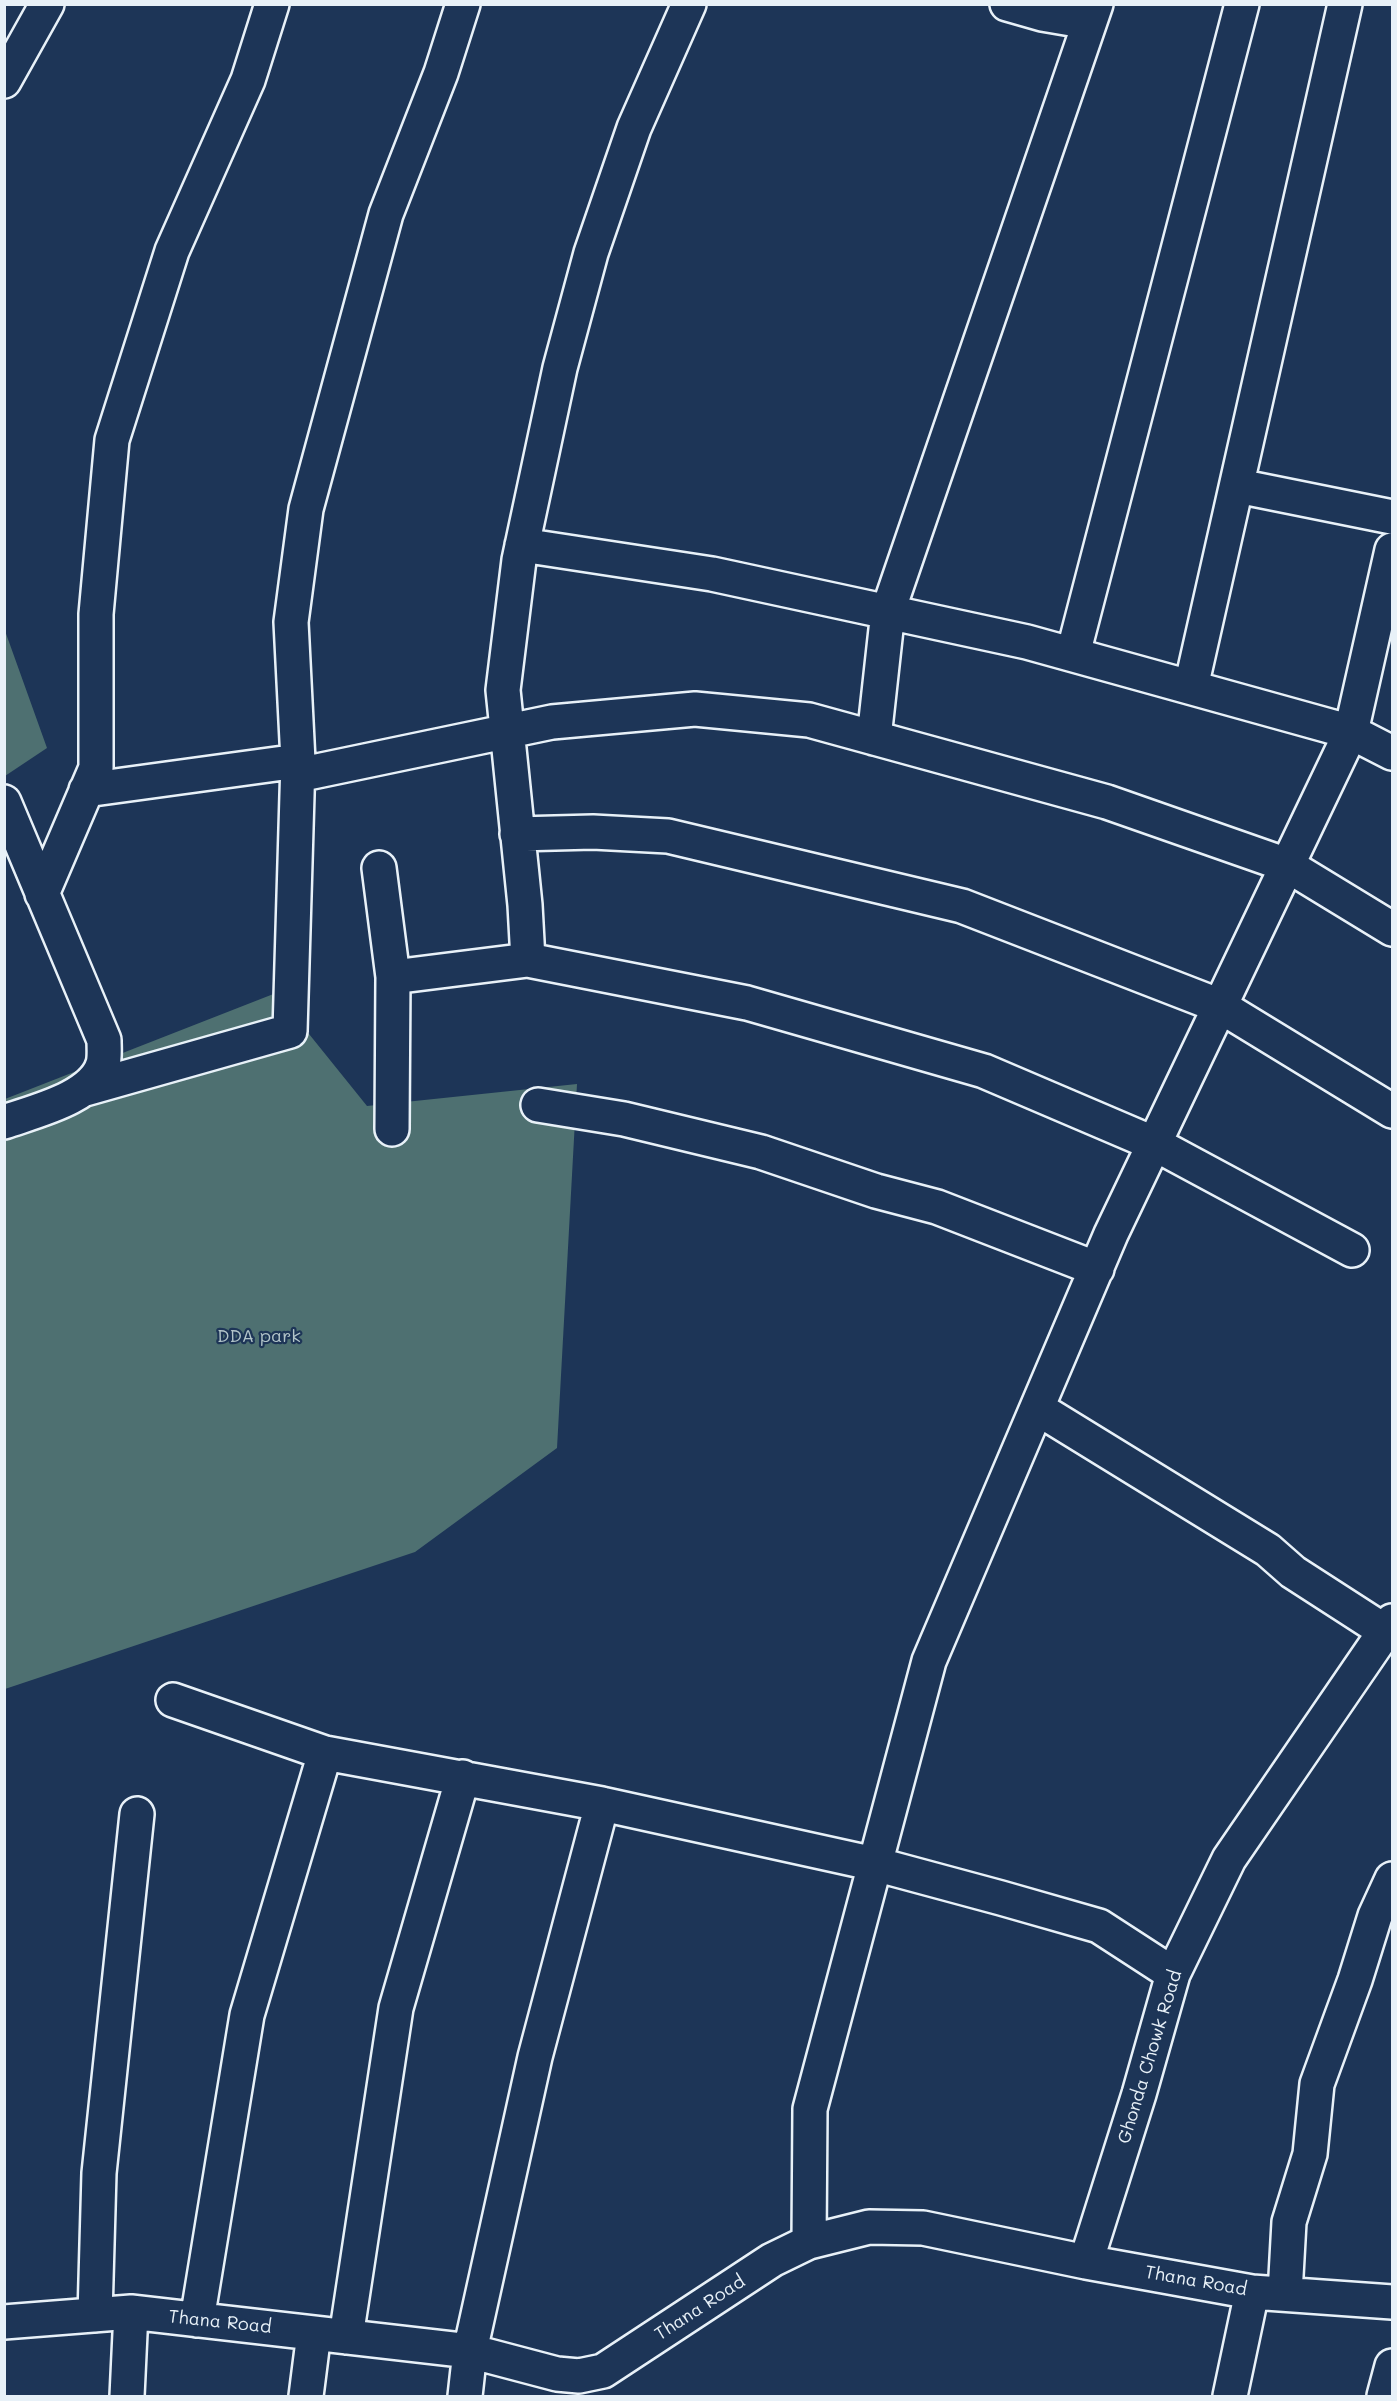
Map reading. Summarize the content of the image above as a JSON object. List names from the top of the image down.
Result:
{
  "streets": {
    "street": ["Ghonda Chowk Road", "Thana Road"]
  },
  "crossings": [
    ["Ghonda Chowk Road", "Thana Road"]
  ],
  "parks": ["DDA park"]
}
